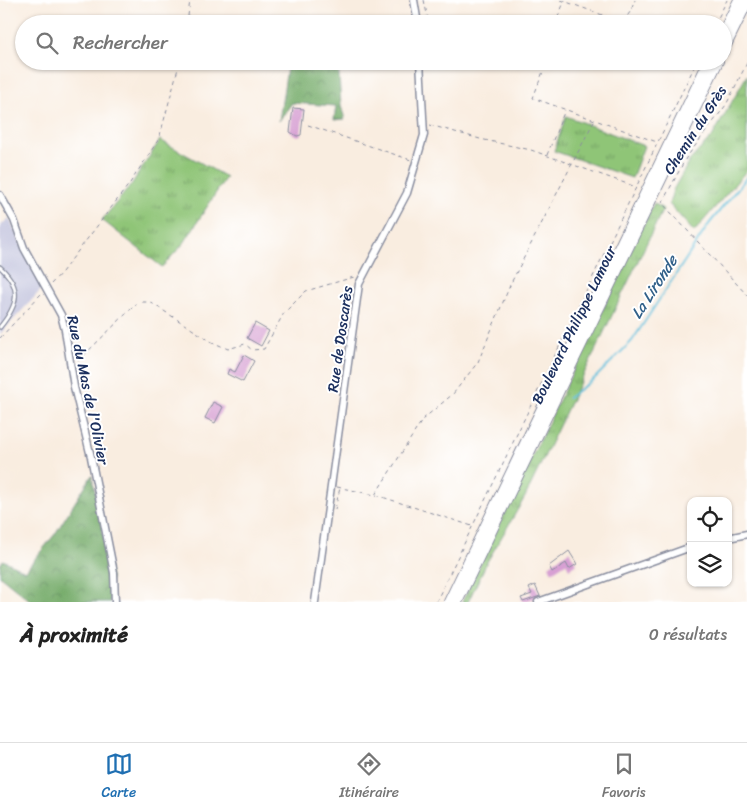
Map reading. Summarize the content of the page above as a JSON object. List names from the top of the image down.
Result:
{
  "streets": {
    "main road": ["Boulevard Philippe Lamour"],
    "street": ["Rue de Doscarès", "Rue du Mas de l'Olivier"],
    "path": ["Chemin du Grès"]
  },
  "water": ["La Lironde"],
  "page": {
    "search": "Rechercher",
    "heading": ["À proximité", "0 résultats"],
    "nav": ["Carte", "Itinéraire", "Favoris"]
  }
}
